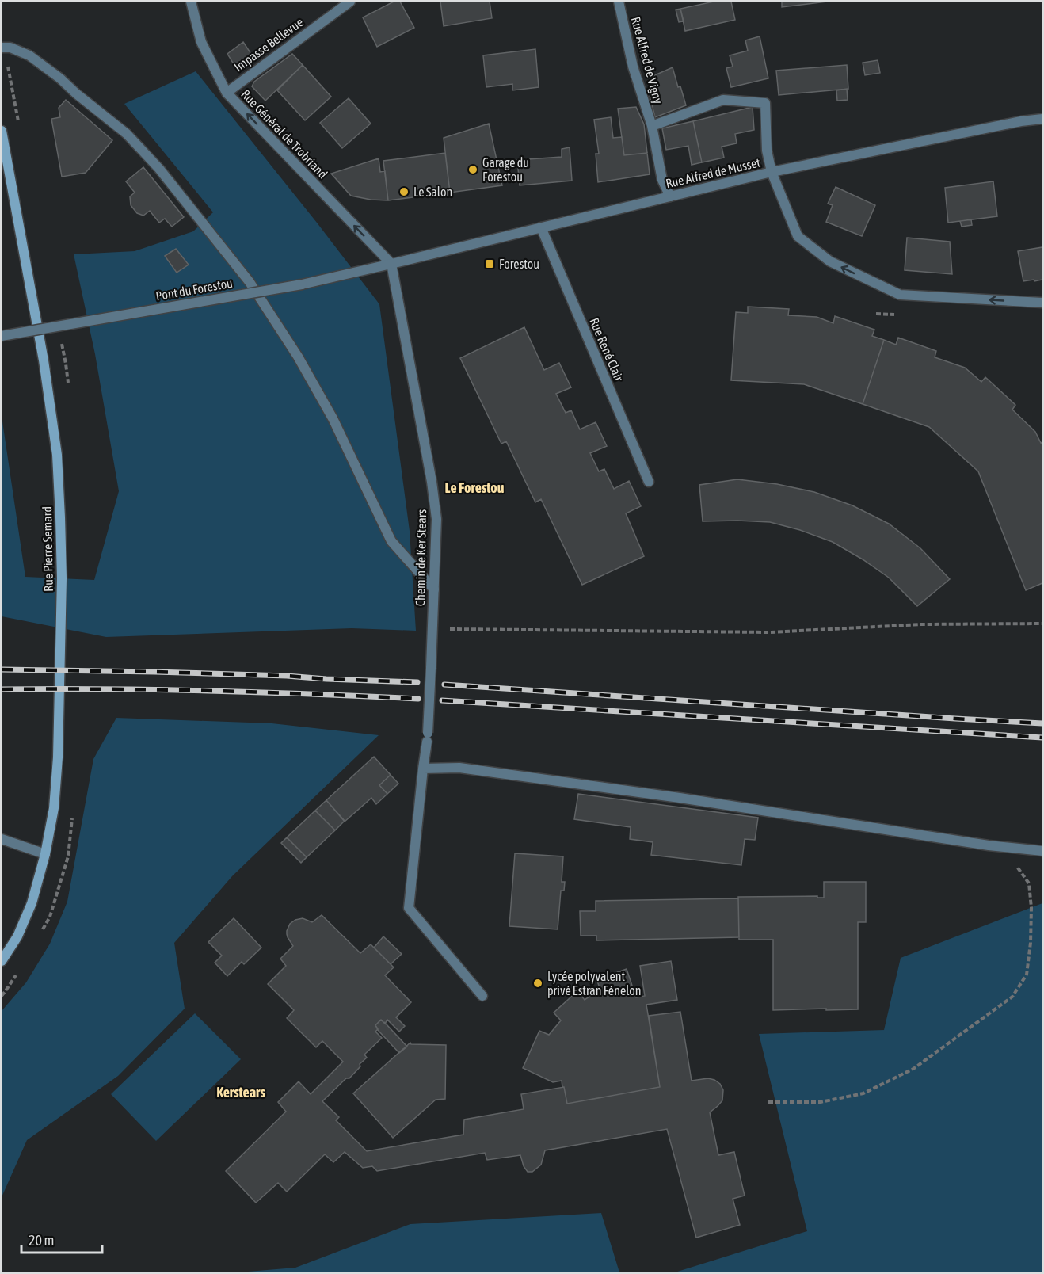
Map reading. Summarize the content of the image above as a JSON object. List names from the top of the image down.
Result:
{
  "streets": {
    "main road": ["Rue Pierre Semard"],
    "street": [
      "Impasse Bellevue",
      "Rue Alfred de Vigny",
      "Rue Général de Trobriand",
      "Rue Alfred de Musset",
      "Pont du Forestou",
      "Rue René Clair",
      "Chemin de Ker Stears"
    ]
  },
  "crossings": [
    ["Impasse Bellevue", "Rue Général de Trobriand"],
    ["Rue Alfred de Vigny", "Rue Alfred de Musset"],
    ["Rue Général de Trobriand", "Rue Alfred de Musset"],
    ["Rue Général de Trobriand", "Pont du Forestou"],
    ["Rue Général de Trobriand", "Chemin de Ker Stears"],
    ["Rue Alfred de Musset", "Pont du Forestou"],
    ["Rue Alfred de Musset", "Rue René Clair"],
    ["Rue Alfred de Musset", "Chemin de Ker Stears"],
    ["Pont du Forestou", "Chemin de Ker Stears"]
  ],
  "one_way": ["Rue Général de Trobriand"],
  "districts": ["Le Forestou", "Kerstears"],
  "places": {
    "other": ["Garage du Forestou", "Le Salon", "Lycée polyvalent privé Estran Fénelon"],
    "transit": ["Forestou"]
  },
  "scale_bar": "20 m"
}
